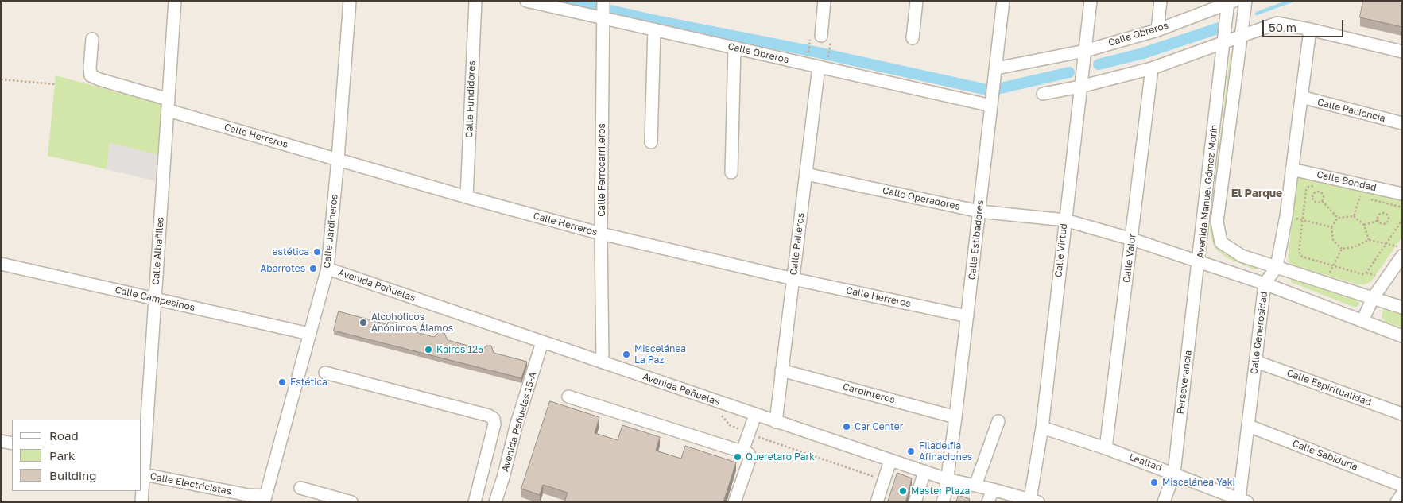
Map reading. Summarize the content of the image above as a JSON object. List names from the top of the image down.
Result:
{
  "streets": {
    "street": [
      "Calle Obreros",
      "Calle Fundidores",
      "Calle Paciencia",
      "Calle Herreros",
      "Calle Ferrocarrileros",
      "Calle Bondad",
      "Avenida Manuel Gómez Morín",
      "Calle Operadores",
      "Calle Jardineros",
      "Calle Estibadores",
      "Calle Paileros",
      "Calle Virtud",
      "Calle Albañiles",
      "Calle Valor",
      "Avenida Peñuelas",
      "Calle Campesinos",
      "Calle Generosidad",
      "Perseverancia",
      "Calle Espiritualidad",
      "Carpinteros",
      "Avenida Peñuelas 15-A",
      "Calle Sabiduría",
      "Lealtad",
      "Calle Electricistas"
    ]
  },
  "crossings": [
    ["Calle Obreros", "Calle Ferrocarrileros"],
    ["Calle Obreros", "Avenida Manuel Gómez Morín"],
    ["Calle Obreros", "Calle Estibadores"],
    ["Calle Obreros", "Calle Paileros"],
    ["Calle Obreros", "Calle Virtud"],
    ["Calle Fundidores", "Calle Herreros"],
    ["Calle Paciencia", "Calle Generosidad"],
    ["Calle Herreros", "Calle Ferrocarrileros"],
    ["Calle Herreros", "Calle Jardineros"],
    ["Calle Herreros", "Calle Estibadores"],
    ["Calle Herreros", "Calle Paileros"],
    ["Calle Herreros", "Calle Albañiles"],
    ["Calle Ferrocarrileros", "Avenida Peñuelas"],
    ["Calle Bondad", "Calle Generosidad"],
    ["Avenida Manuel Gómez Morín", "Calle Operadores"],
    ["Avenida Manuel Gómez Morín", "Calle Generosidad"],
    ["Avenida Manuel Gómez Morín", "Perseverancia"],
    ["Calle Operadores", "Calle Estibadores"],
    ["Calle Operadores", "Calle Paileros"],
    ["Calle Operadores", "Calle Virtud"],
    ["Calle Operadores", "Calle Valor"],
    ["Calle Operadores", "Perseverancia"],
    ["Calle Jardineros", "Avenida Peñuelas"],
    ["Calle Jardineros", "Calle Campesinos"],
    ["Calle Jardineros", "Calle Electricistas"],
    ["Calle Estibadores", "Avenida Peñuelas"],
    ["Calle Estibadores", "Carpinteros"],
    ["Calle Paileros", "Avenida Peñuelas"],
    ["Calle Paileros", "Carpinteros"],
    ["Calle Virtud", "Avenida Peñuelas"],
    ["Calle Virtud", "Lealtad"],
    ["Calle Albañiles", "Calle Campesinos"],
    ["Calle Albañiles", "Calle Electricistas"],
    ["Calle Valor", "Lealtad"],
    ["Avenida Peñuelas", "Avenida Peñuelas 15-A"],
    ["Calle Generosidad", "Calle Espiritualidad"],
    ["Calle Generosidad", "Calle Sabiduría"],
    ["Calle Generosidad", "Lealtad"],
    ["Perseverancia", "Lealtad"]
  ],
  "districts": ["El Parque"],
  "places": [
    "estética",
    "Abarrotes",
    "Alcohólicos Anónimos Álamos",
    "Kairos 125",
    "Miscelánea La Paz",
    "Estética",
    "Car Center",
    "Filadelfia Afinaciones",
    "Queretaro Park",
    "Miscelánea Yaki",
    "Master Plaza"
  ],
  "legend": ["Road", "Park", "Building"],
  "scale_bar": "50 m"
}
